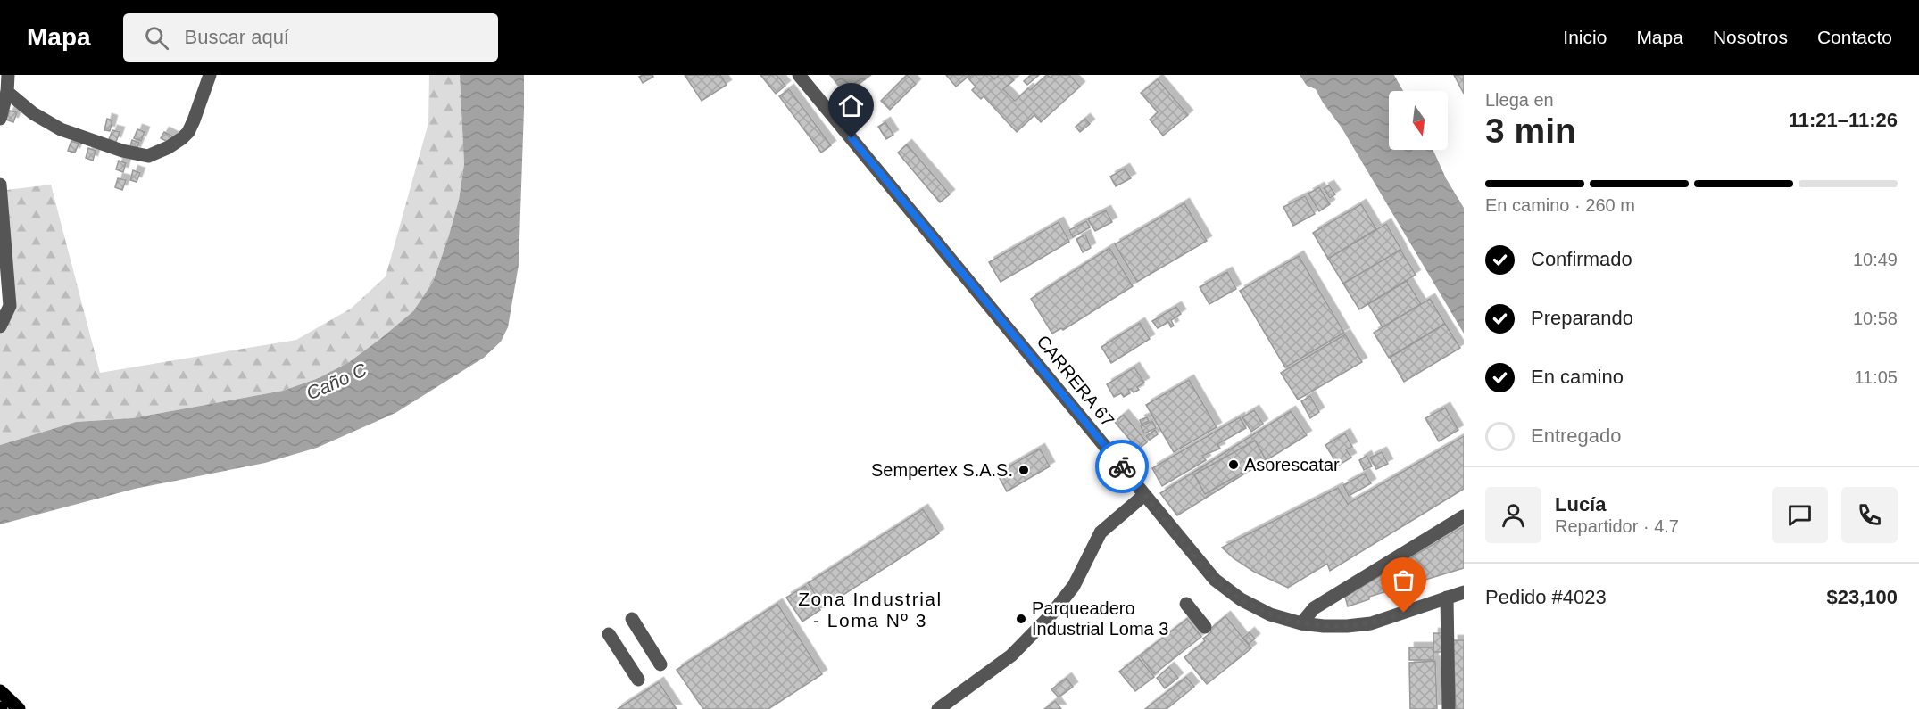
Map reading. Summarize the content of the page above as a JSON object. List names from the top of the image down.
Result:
{
  "streets": {
    "street": ["CARRERA 67"]
  },
  "districts": ["Zona Industrial - Loma Nº 3"],
  "water": ["Caño C"],
  "places": ["Asorescatar", "Sempertex S.A.S.", "Parqueadero Industrial Loma 3"],
  "north": "bottom",
  "page": {
    "header": "Mapa",
    "search": "Buscar aquí",
    "nav": [
      "Inicio",
      "Mapa",
      "Nosotros",
      "Contacto"
    ],
    "heading": ["3 min", "Llega en", "11:21–11:26"],
    "panel": [
      "Lucía",
      "Repartidor · 4.7",
      "Pedido #4023",
      "$23,100"
    ],
    "bar": "En camino · 260 m",
    "list": [
      ["Confirmado", "10:49"],
      ["Preparando", "10:58"],
      ["En camino", "11:05"],
      "Entregado"
    ]
  }
}
